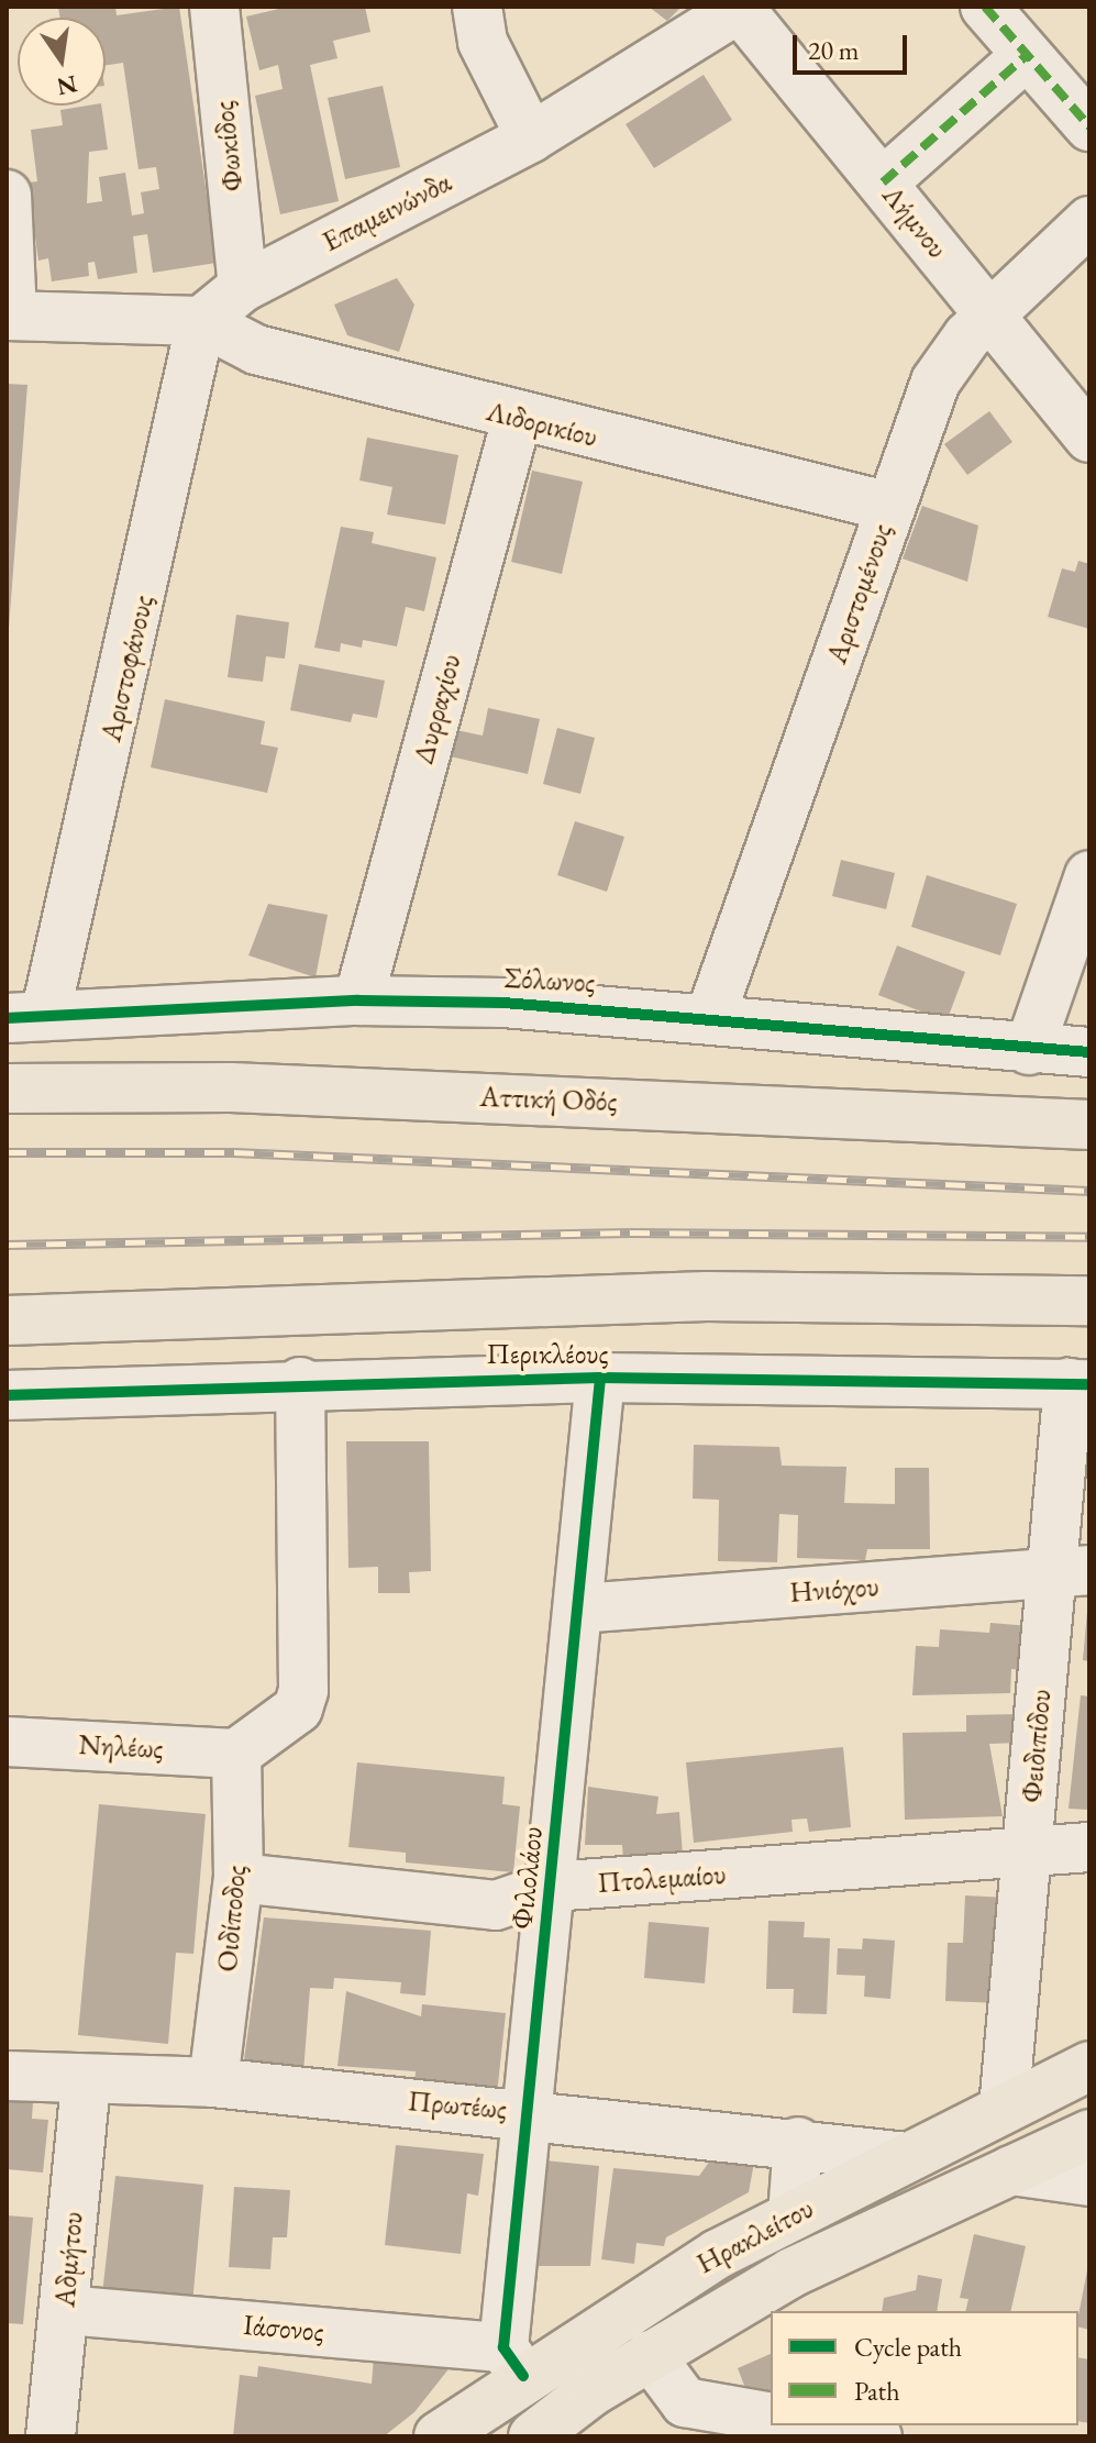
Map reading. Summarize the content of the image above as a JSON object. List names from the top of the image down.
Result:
{
  "streets": {
    "main road": ["Αττική Οδός", "Ηρακλείτου"],
    "street": [
      "Φωκίδος",
      "Επαμεινώνδα",
      "Λήμνου",
      "Λιδορικίου",
      "Αριστομένους",
      "Αριστοφάνους",
      "Δυρραχίου",
      "Σόλωνος",
      "Περικλέους",
      "Ηνιόχου",
      "Φειδιπίδου",
      "Νηλέως",
      "Φιλολάου",
      "Πτολεμαίου",
      "Οιδίποδος",
      "Πρωτέως",
      "Αδμήτου",
      "Ιάσονος"
    ]
  },
  "crossings": [
    ["Φωκίδος", "Επαμεινώνδα"],
    ["Επαμεινώνδα", "Λήμνου"],
    ["Επαμεινώνδα", "Λιδορικίου"],
    ["Επαμεινώνδα", "Αριστοφάνους"],
    ["Λήμνου", "Αριστομένους"],
    ["Λιδορικίου", "Αριστομένους"],
    ["Λιδορικίου", "Αριστοφάνους"],
    ["Λιδορικίου", "Δυρραχίου"],
    ["Αριστομένους", "Σόλωνος"],
    ["Αριστοφάνους", "Σόλωνος"],
    ["Δυρραχίου", "Σόλωνος"],
    ["Περικλέους", "Φειδιπίδου"],
    ["Περικλέους", "Φιλολάου"],
    ["Ηνιόχου", "Φειδιπίδου"],
    ["Ηνιόχου", "Φιλολάου"],
    ["Φειδιπίδου", "Πτολεμαίου"],
    ["Φειδιπίδου", "Ηρακλείτου"],
    ["Νηλέως", "Οιδίποδος"],
    ["Φιλολάου", "Πτολεμαίου"],
    ["Φιλολάου", "Πρωτέως"],
    ["Φιλολάου", "Ηρακλείτου"],
    ["Φιλολάου", "Ιάσονος"],
    ["Πτολεμαίου", "Οιδίποδος"],
    ["Οιδίποδος", "Πρωτέως"],
    ["Πρωτέως", "Ηρακλείτου"],
    ["Πρωτέως", "Αδμήτου"],
    ["Ηρακλείτου", "Ιάσονος"],
    ["Αδμήτου", "Ιάσονος"]
  ],
  "legend": ["Cycle path", "Path"],
  "scale_bar": "20 m",
  "north": "bottom"
}
